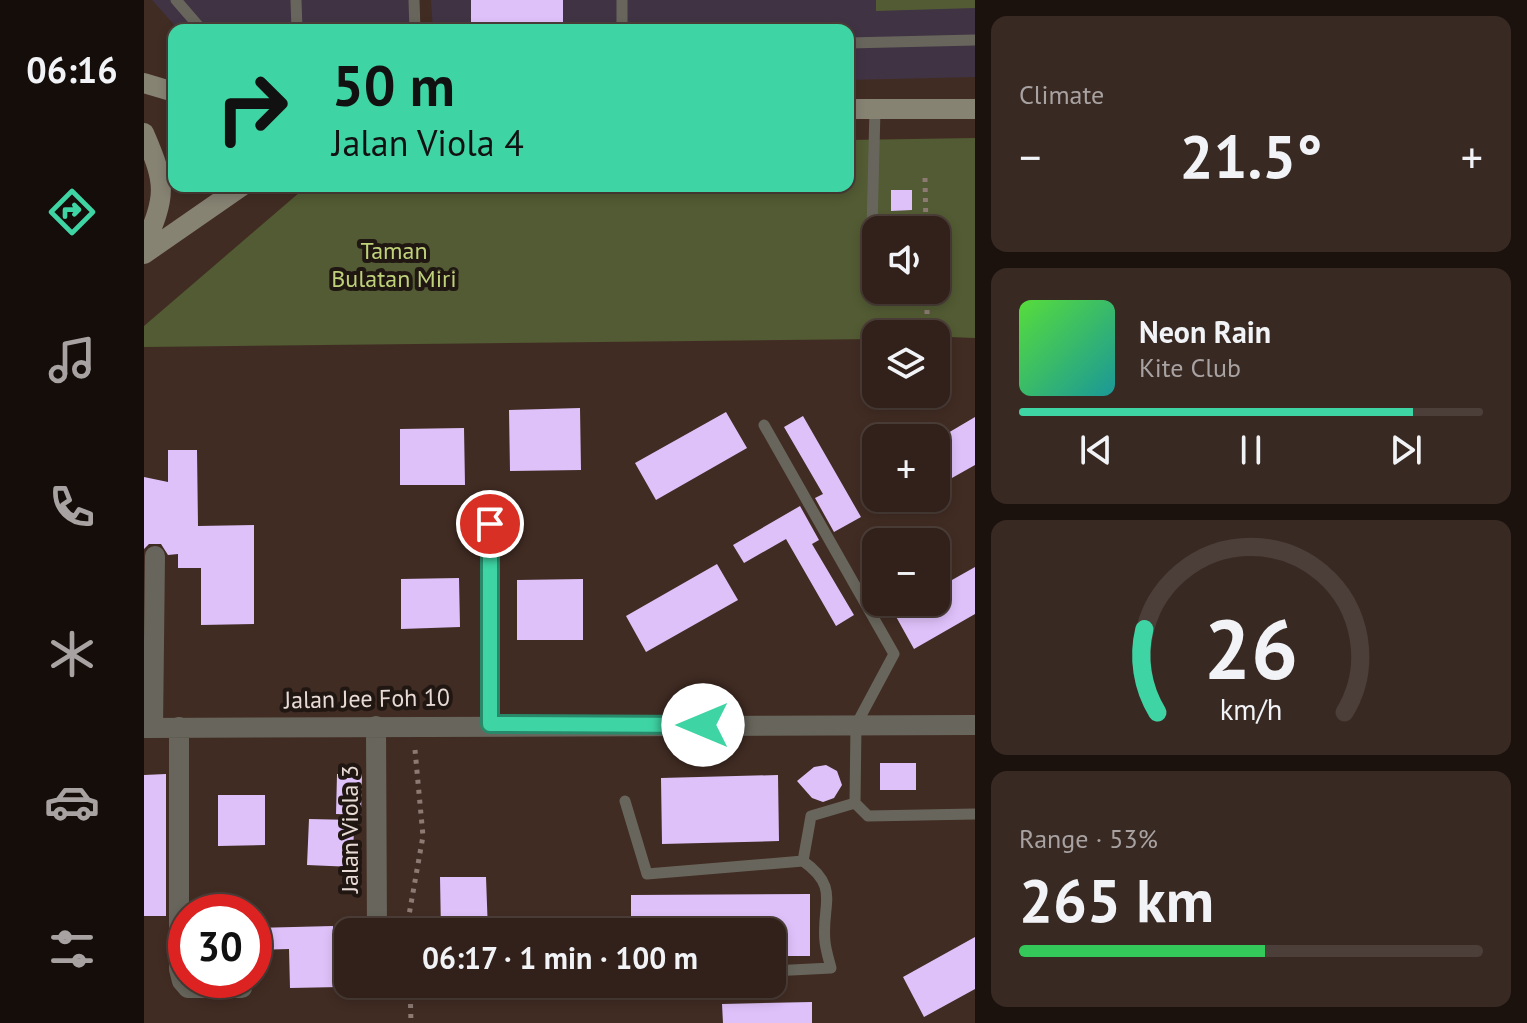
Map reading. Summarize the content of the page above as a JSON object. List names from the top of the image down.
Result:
{
  "streets": {
    "street": ["Jalan Jee Foh 10", "Jalan Viola 3"]
  },
  "crossings": [
    ["Jalan Jee Foh 10", "Jalan Viola 3"]
  ],
  "parks": ["Taman Bulatan Miri"],
  "page": {
    "tabs": "06:16",
    "tile": [
      "Climate",
      ["Range · 53%", "265 km"]
    ],
    "turn": ["50 m", "Jalan Viola 4"],
    "heat": ["−", "21.5°", "+"],
    "map_buttons": ["+", "−"],
    "song": ["Neon Rain", "Kite Club"],
    "limit": "30",
    "trip": "06:17 · 1 min · 100 m",
    "gauge": ["26", "km/h"]
  }
}
